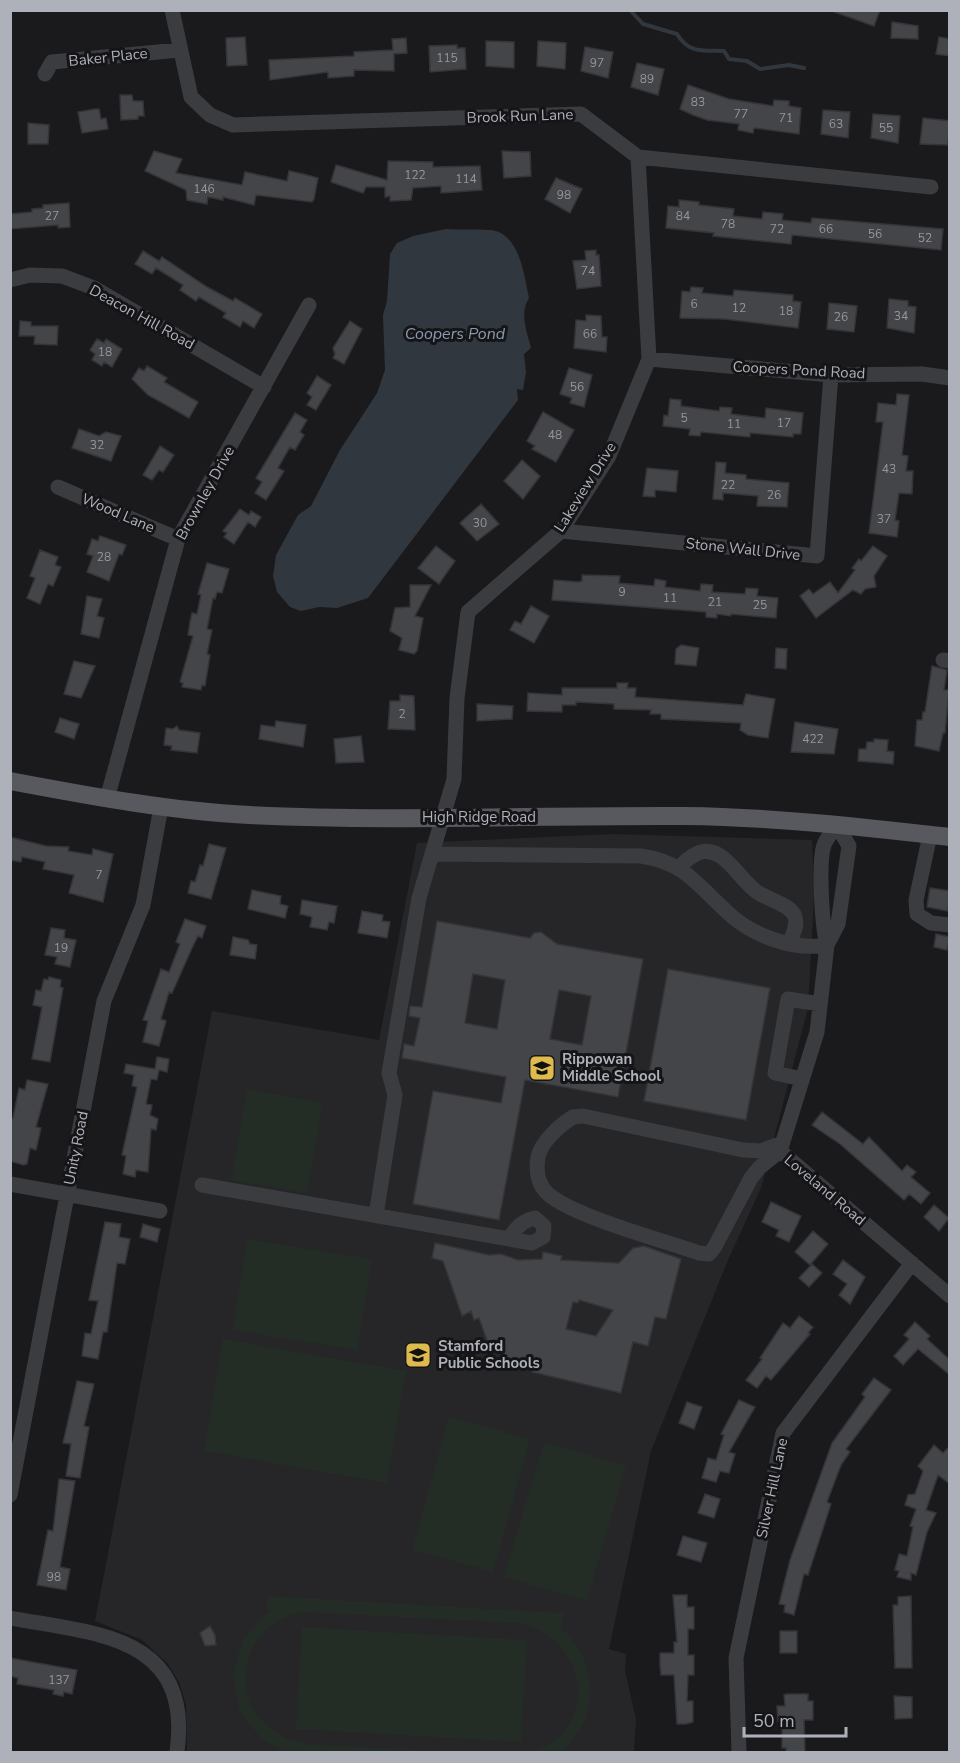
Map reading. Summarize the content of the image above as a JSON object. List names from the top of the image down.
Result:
{
  "streets": {
    "main road": ["High Ridge Road"],
    "street": [
      "Baker Place",
      "Brook Run Lane",
      "Deacon Hill Road",
      "Coopers Pond Road",
      "Lakeview Drive",
      "Brownley Drive",
      "Wood Lane",
      "Stone Wall Drive",
      "Unity Road",
      "Loveland Road",
      "Silver Hill Lane"
    ]
  },
  "crossings": [
    ["Baker Place", "Brook Run Lane"],
    ["Brook Run Lane", "Lakeview Drive"],
    ["Deacon Hill Road", "Brownley Drive"],
    ["Coopers Pond Road", "Lakeview Drive"],
    ["Coopers Pond Road", "Stone Wall Drive"],
    ["Lakeview Drive", "Stone Wall Drive"],
    ["Lakeview Drive", "High Ridge Road"],
    ["Brownley Drive", "Wood Lane"],
    ["Brownley Drive", "High Ridge Road"],
    ["High Ridge Road", "Unity Road"],
    ["High Ridge Road", "Loveland Road"],
    ["Loveland Road", "Silver Hill Lane"]
  ],
  "water": ["Coopers Pond"],
  "places": {
    "school or university": ["Rippowan Middle School", "Stamford Public Schools"]
  },
  "house_numbers": [
    "115",
    "97",
    "89",
    "83",
    "77",
    "71",
    "63",
    "55",
    "122",
    "114",
    "146",
    "98",
    "27",
    "84",
    "78",
    "72",
    "66",
    "56",
    "52",
    "74",
    "6",
    "12",
    "18",
    "34",
    "26",
    "66",
    "18",
    "56",
    "5",
    "17",
    "11",
    "48",
    "32",
    "43",
    "22",
    "26",
    "37",
    "30",
    "28",
    "9",
    "11",
    "21",
    "25",
    "2",
    "422",
    "7",
    "19",
    "98",
    "137"
  ],
  "scale_bar": "50 m"
}
